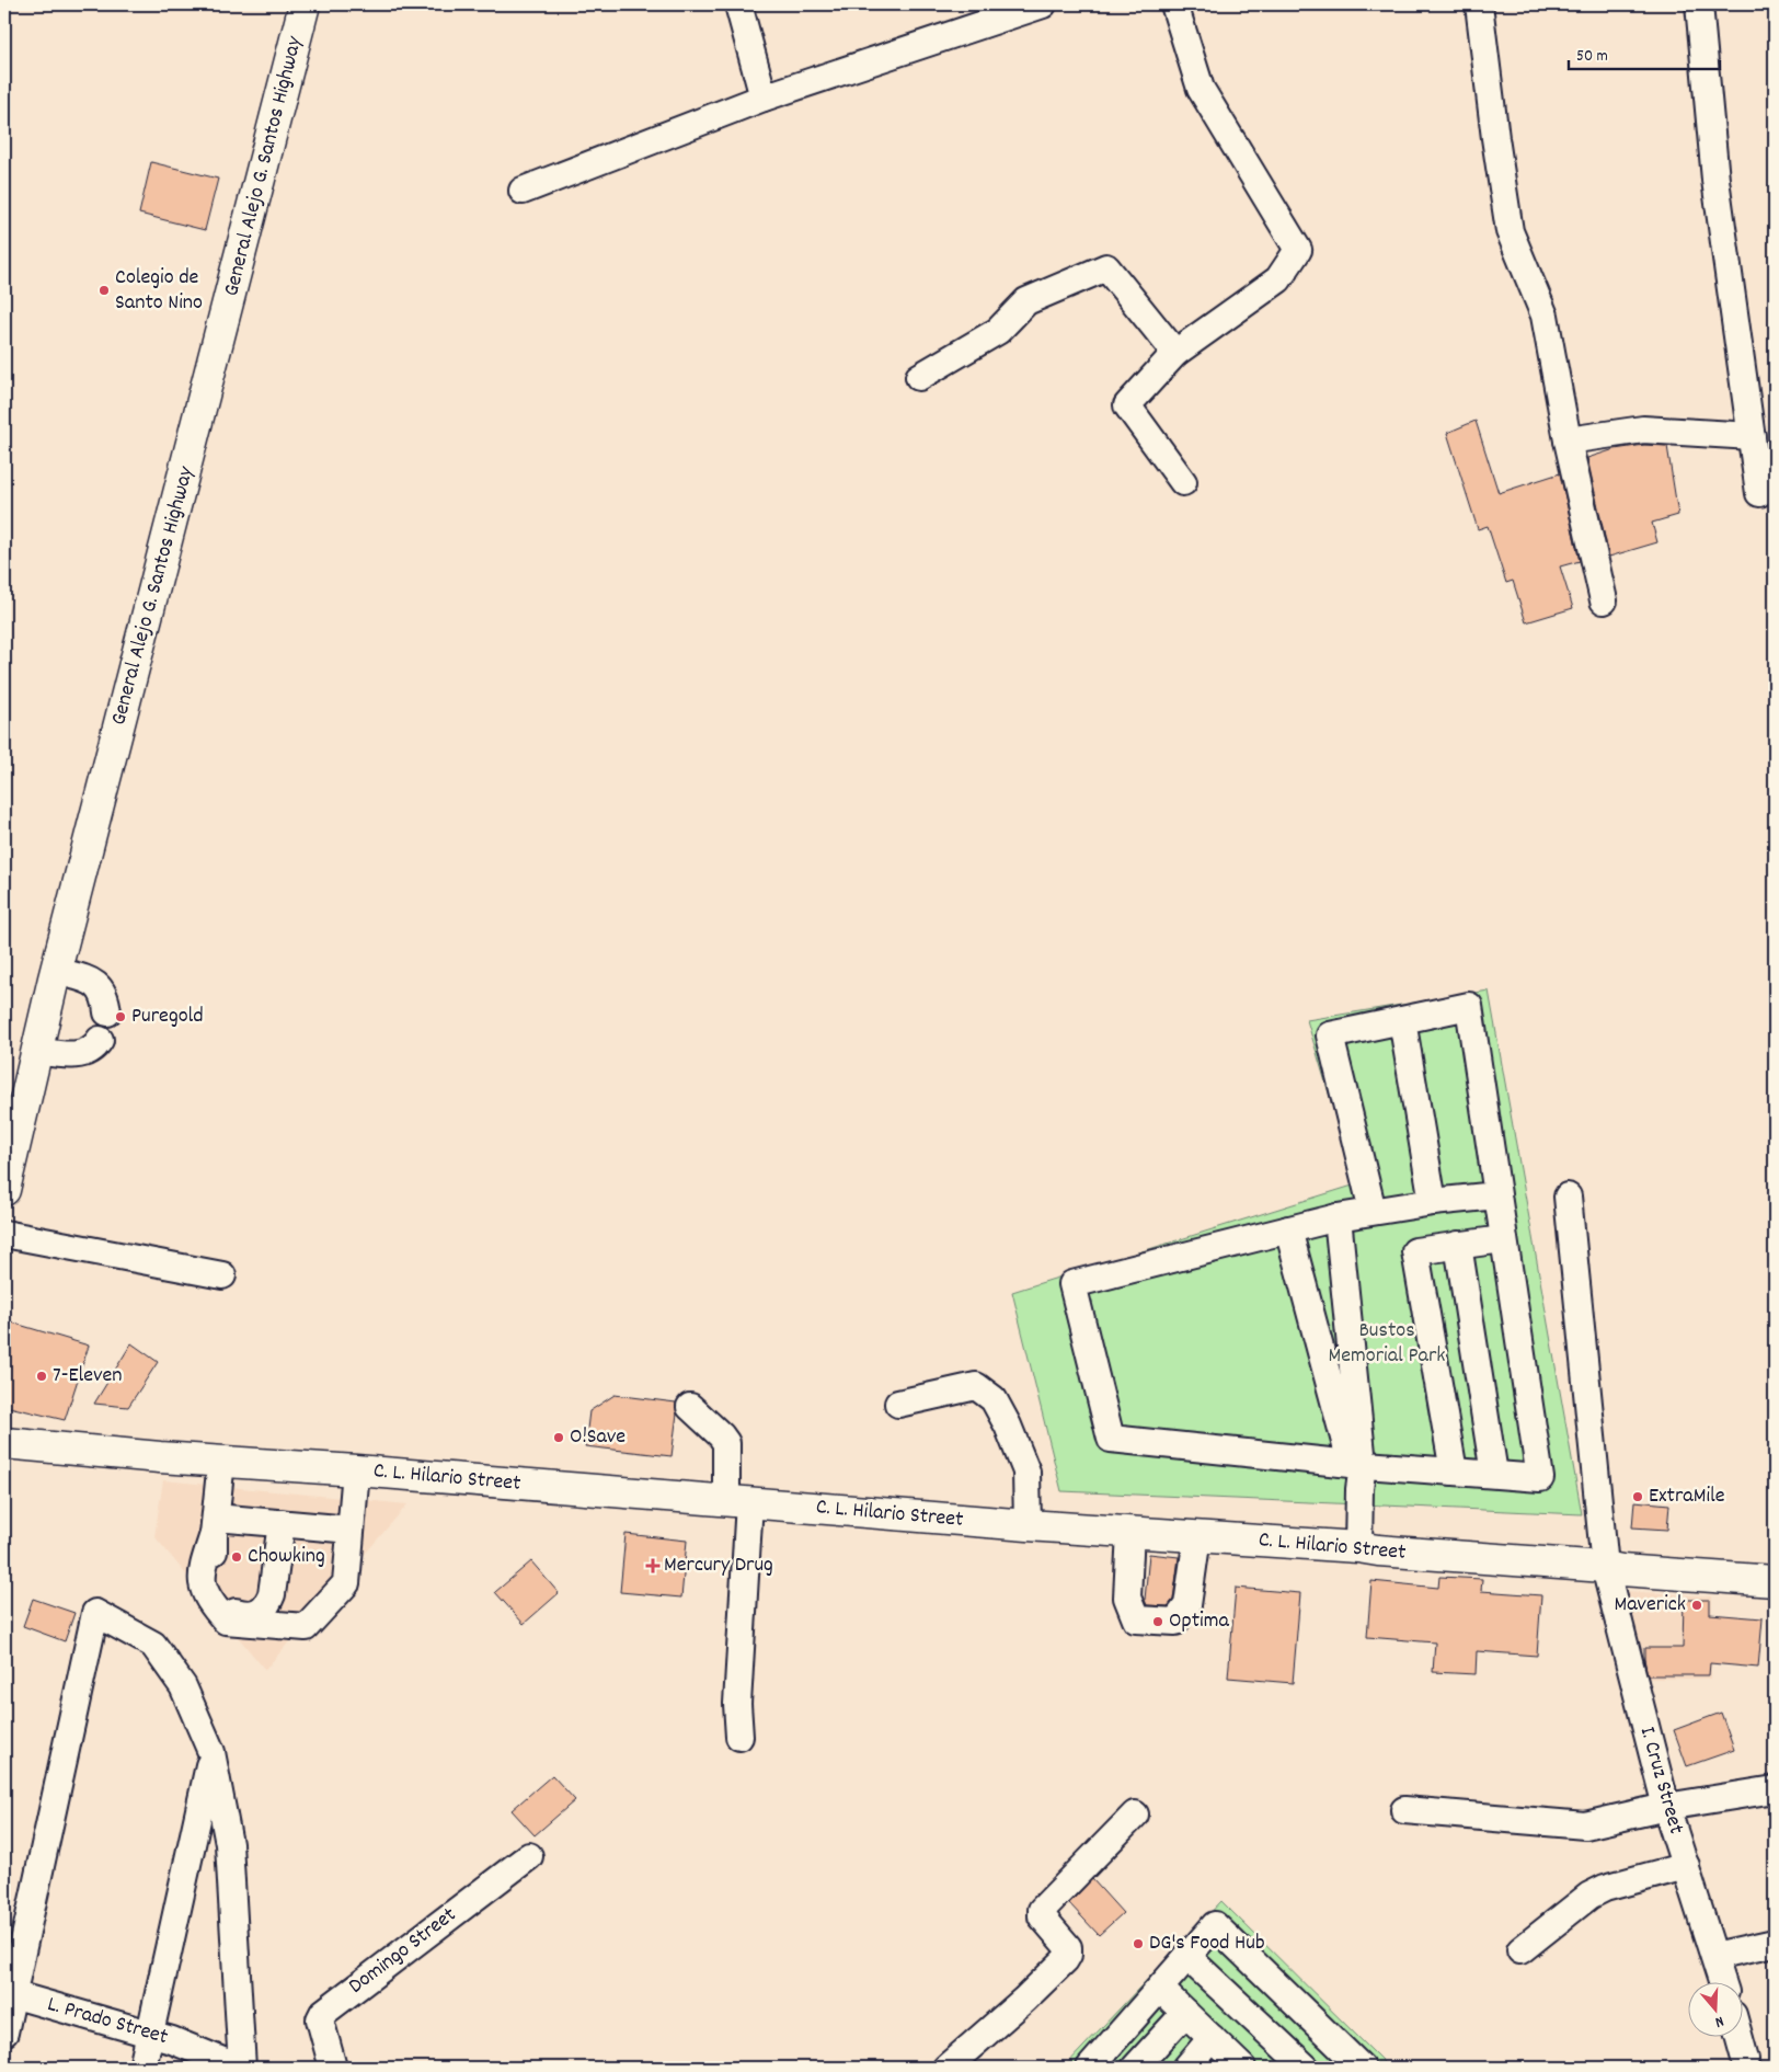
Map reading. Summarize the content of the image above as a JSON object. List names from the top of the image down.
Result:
{
  "streets": {
    "main road": ["General Alejo G. Santos Highway", "C. L. Hilario Street"],
    "street": ["I. Cruz Street", "Domingo Street", "L. Prado Street"]
  },
  "crossings": [
    ["C. L. Hilario Street", "I. Cruz Street"]
  ],
  "parks": ["Bustos Memorial Park"],
  "places": {
    "other": [
      "Colegio de Santo Nino",
      "Puregold",
      "7-Eleven",
      "O!Save",
      "ExtraMile",
      "Chowking",
      "Maverick",
      "Optima",
      "DG's Food Hub"
    ],
    "health": ["Mercury Drug"]
  },
  "scale_bar": "50 m",
  "north": "bottom"
}
